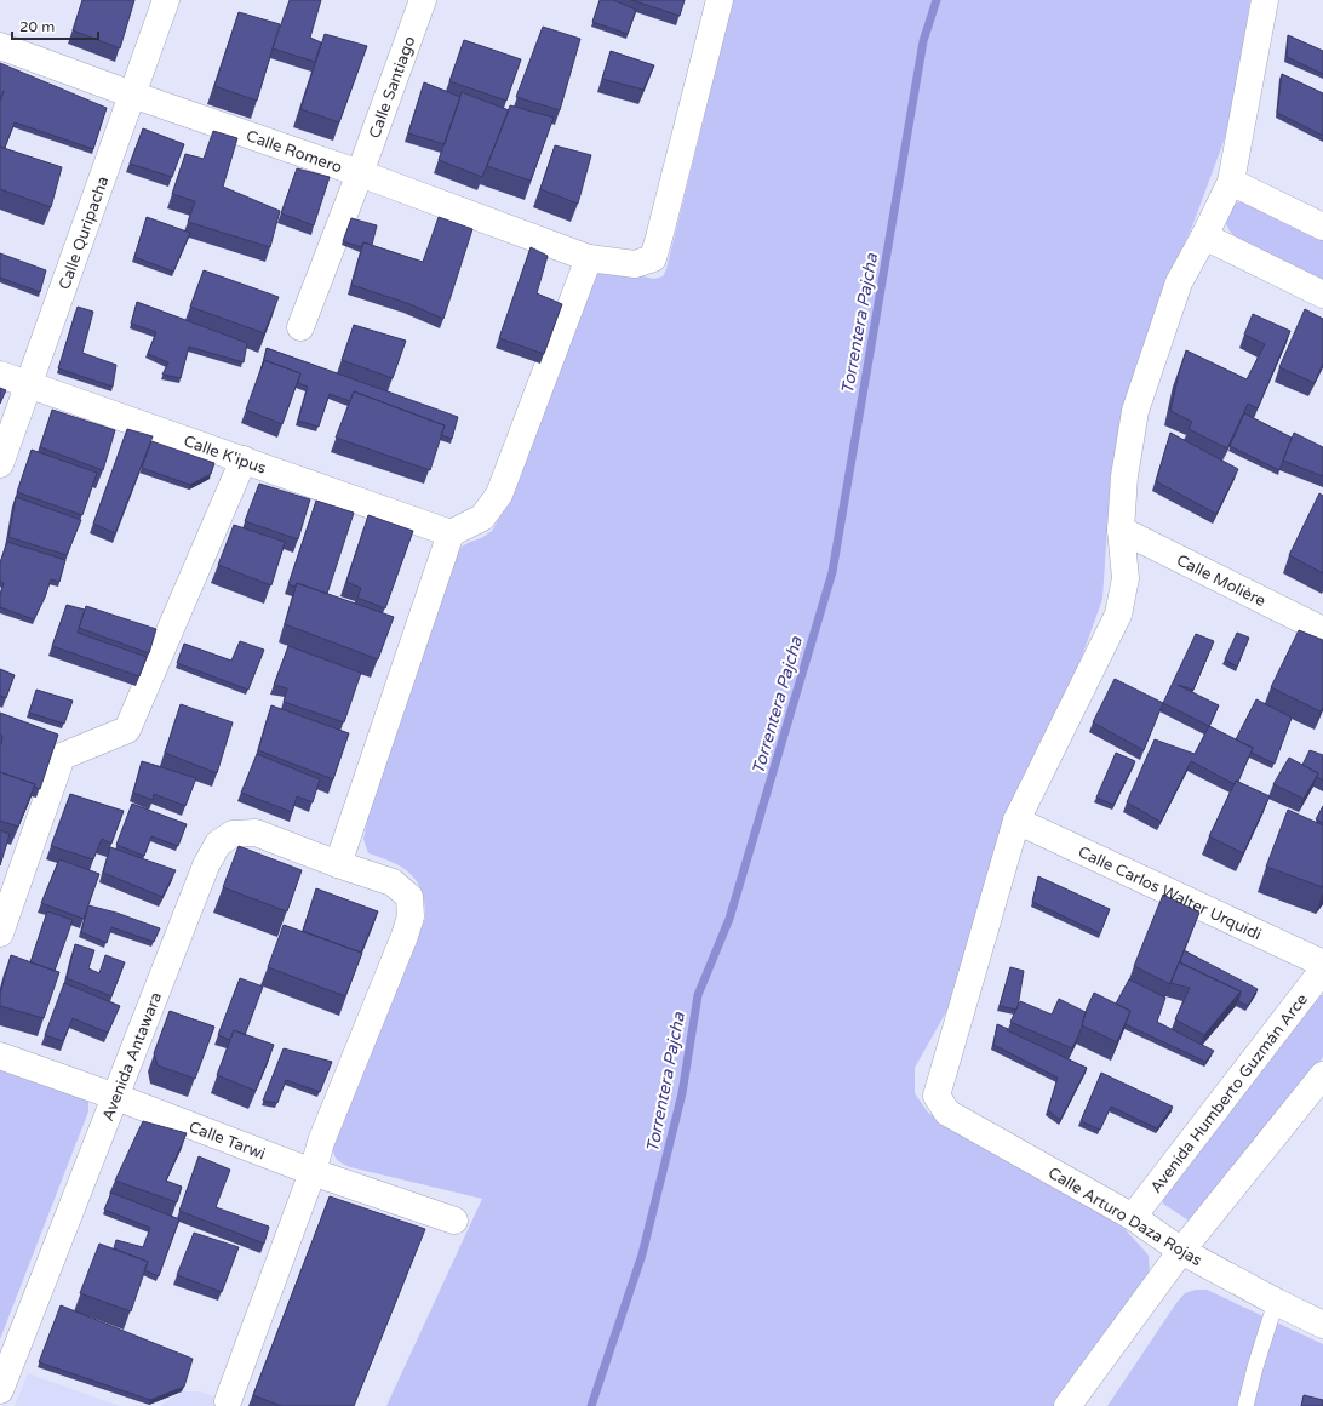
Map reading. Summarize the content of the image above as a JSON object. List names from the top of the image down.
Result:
{
  "streets": {
    "street": [
      "Calle Santiago",
      "Calle Romero",
      "Calle Quripacha",
      "Calle K'ipus",
      "Calle Molière",
      "Calle Carlos Walter Urquidi",
      "Avenida Antawara",
      "Avenida Humberto Guzmán Arce",
      "Calle Tarwi",
      "Calle Arturo Daza Rojas"
    ]
  },
  "crossings": [
    ["Calle Santiago", "Calle Romero"],
    ["Calle Romero", "Calle Quripacha"],
    ["Calle Quripacha", "Calle K'ipus"],
    ["Calle Carlos Walter Urquidi", "Calle Arturo Daza Rojas"],
    ["Avenida Antawara", "Calle Tarwi"],
    ["Avenida Humberto Guzmán Arce", "Calle Arturo Daza Rojas"]
  ],
  "water": ["Torrentera Pajcha"],
  "scale_bar": "20 m"
}
